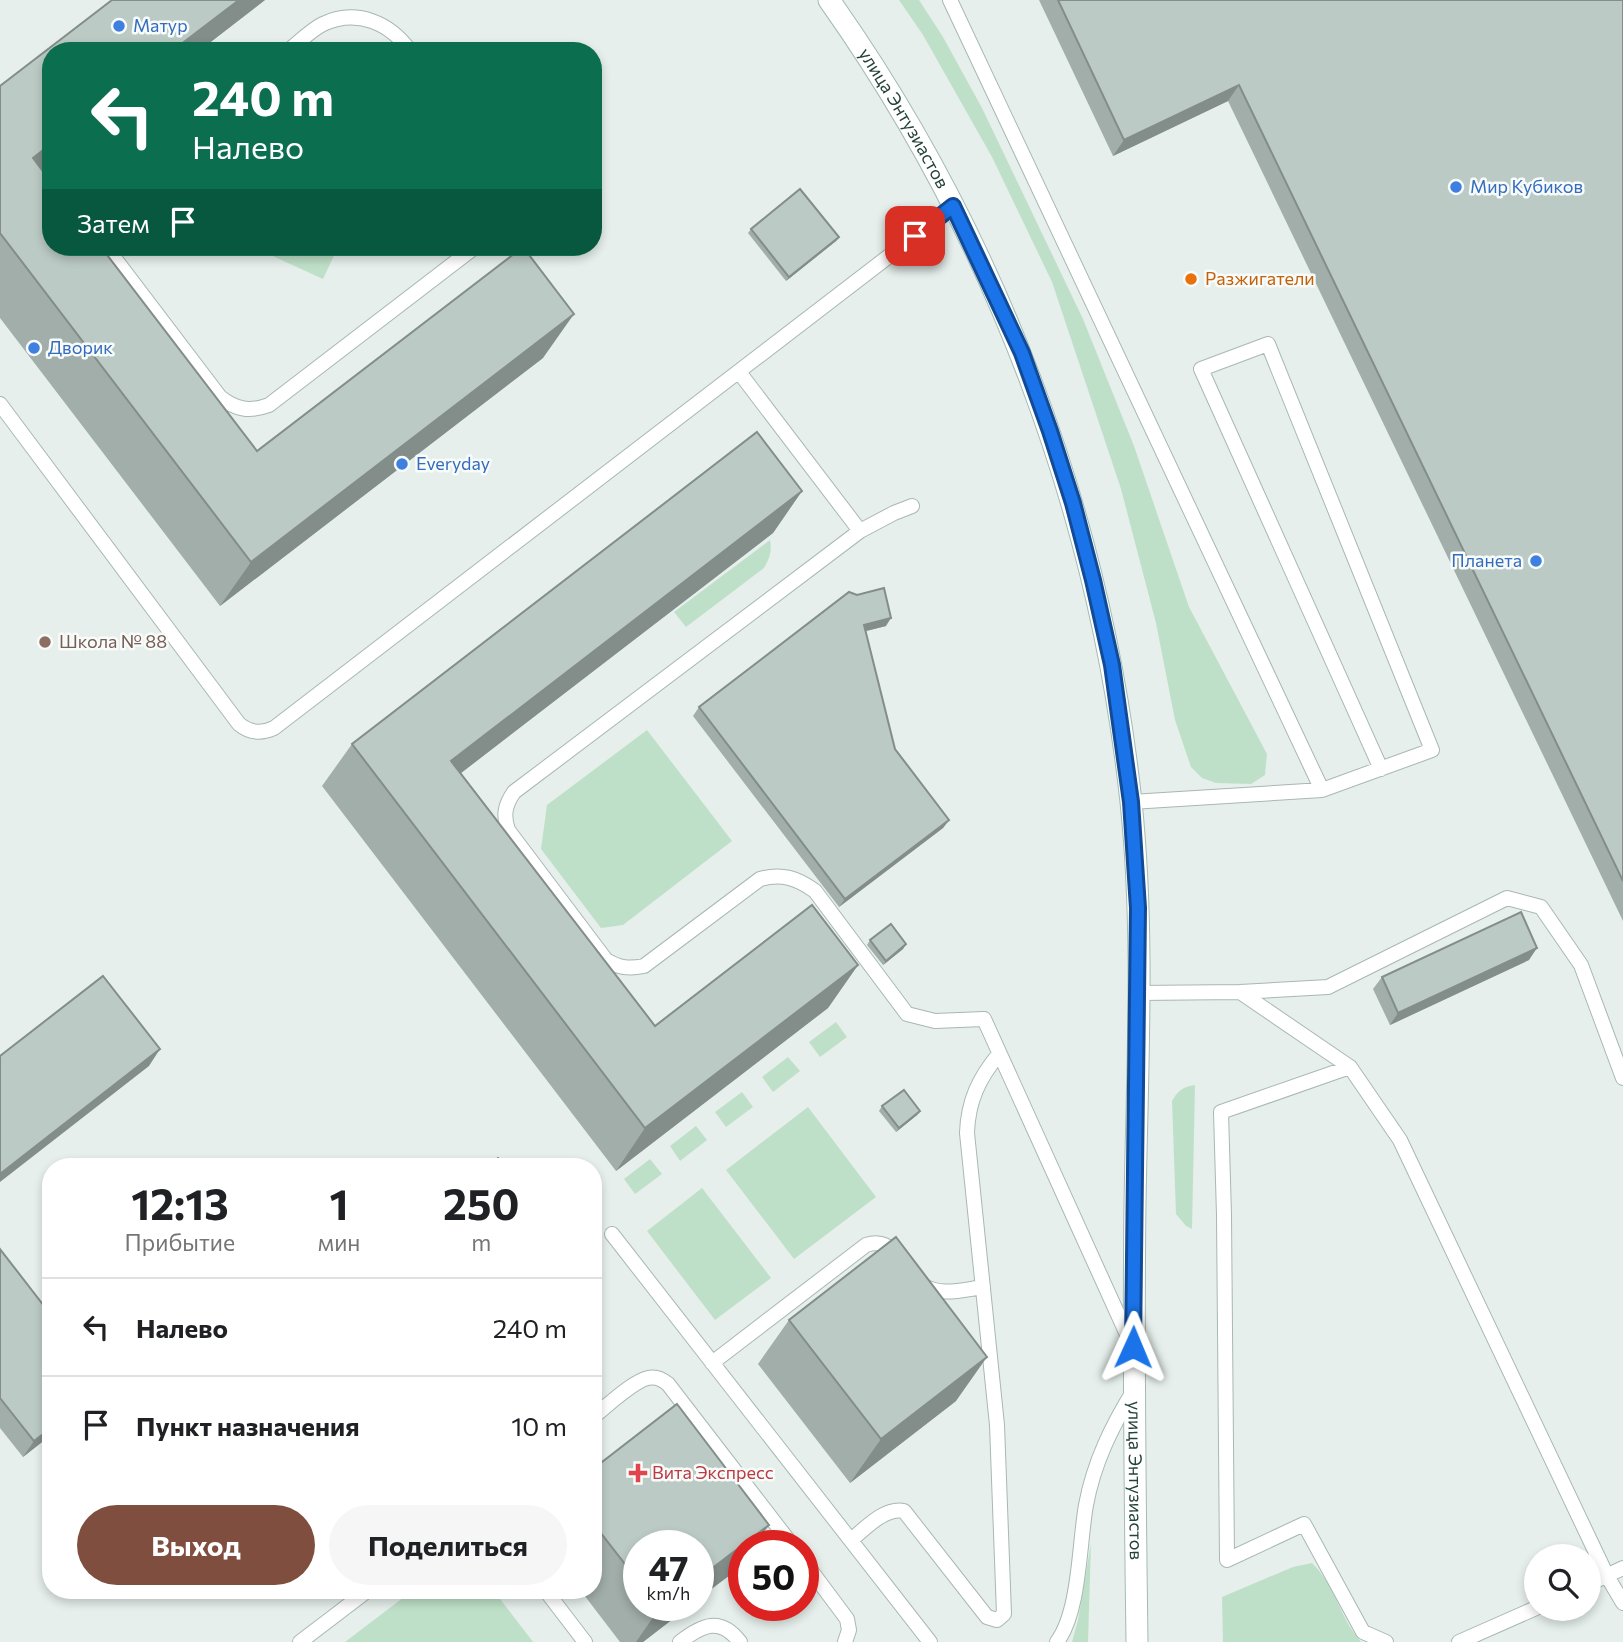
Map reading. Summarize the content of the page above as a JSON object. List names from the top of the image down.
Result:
{
  "streets": {
    "main road": ["улица Энтузиастов"]
  },
  "places": {
    "other": [
      "Матур",
      "Мир Кубиков",
      "Разжигатели",
      "Дворик",
      "Everyday",
      "Планета",
      "Школа № 88"
    ],
    "health": ["Вита Экспресс"]
  },
  "page": {
    "turn": ["240 m", "Налево"],
    "then": "Затем",
    "eta": [
      "12:13",
      "Прибытие",
      "1",
      "мин",
      "250",
      "m"
    ],
    "list": [
      {
        "name": "Налево",
        "value": "240 m"
      },
      {
        "name": "Пункт назначения",
        "value": "10 m"
      }
    ],
    "buttons": ["Выход", "Поделиться"],
    "speed": "47 km/h",
    "limit": "50"
  }
}
